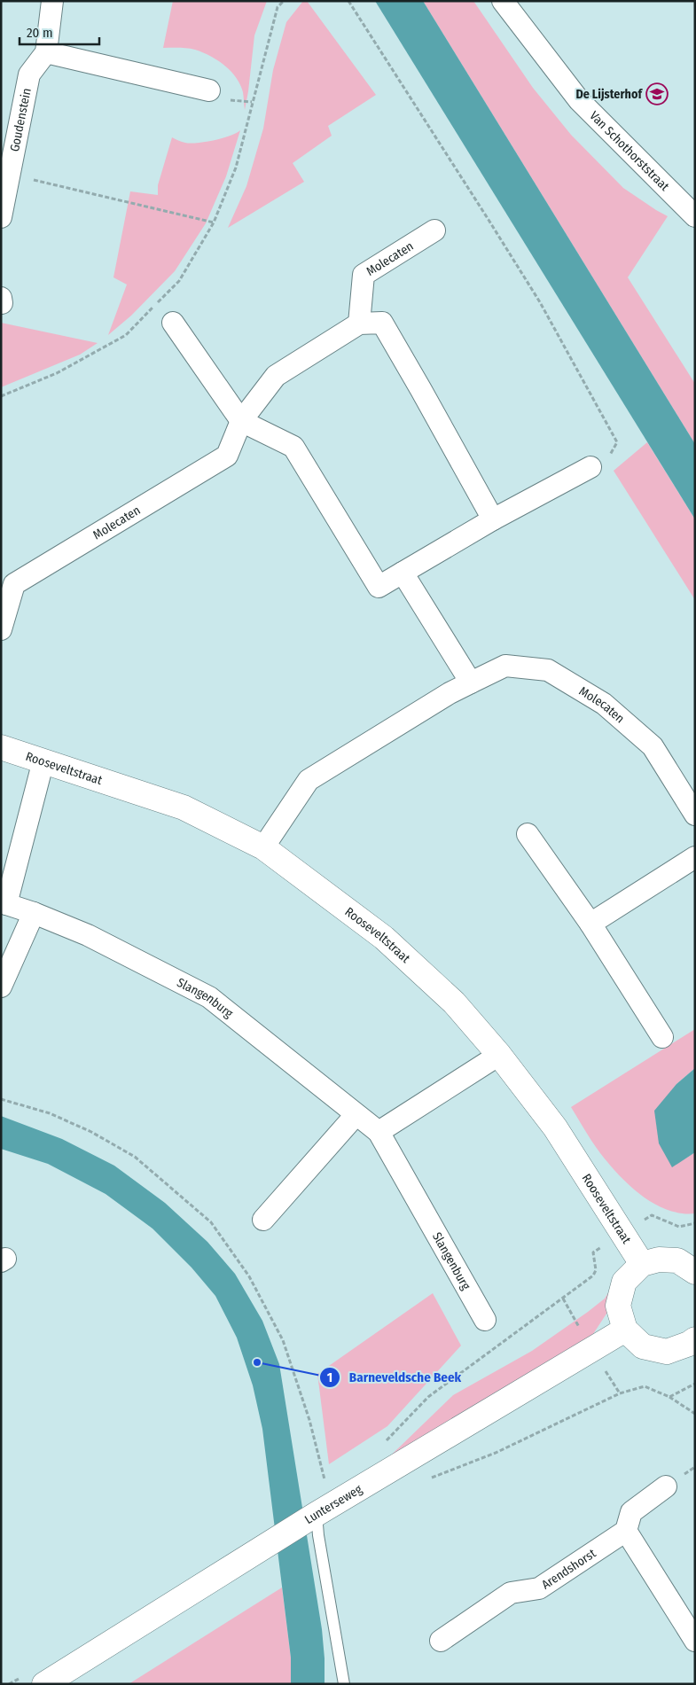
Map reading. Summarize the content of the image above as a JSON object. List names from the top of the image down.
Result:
{
  "streets": {
    "main road": ["Rooseveltstraat", "Lunterseweg"],
    "street": [
      "Goudenstein",
      "Van Schothorststraat",
      "Molecaten",
      "Slangenburg",
      "Arendshorst"
    ]
  },
  "crossings": [
    ["Molecaten", "Rooseveltstraat"],
    ["Rooseveltstraat", "Slangenburg"]
  ],
  "places": {
    "school or university": ["De Lijsterhof"],
    "other": ["Barneveldsche Beek"]
  },
  "scale_bar": "20 m"
}
